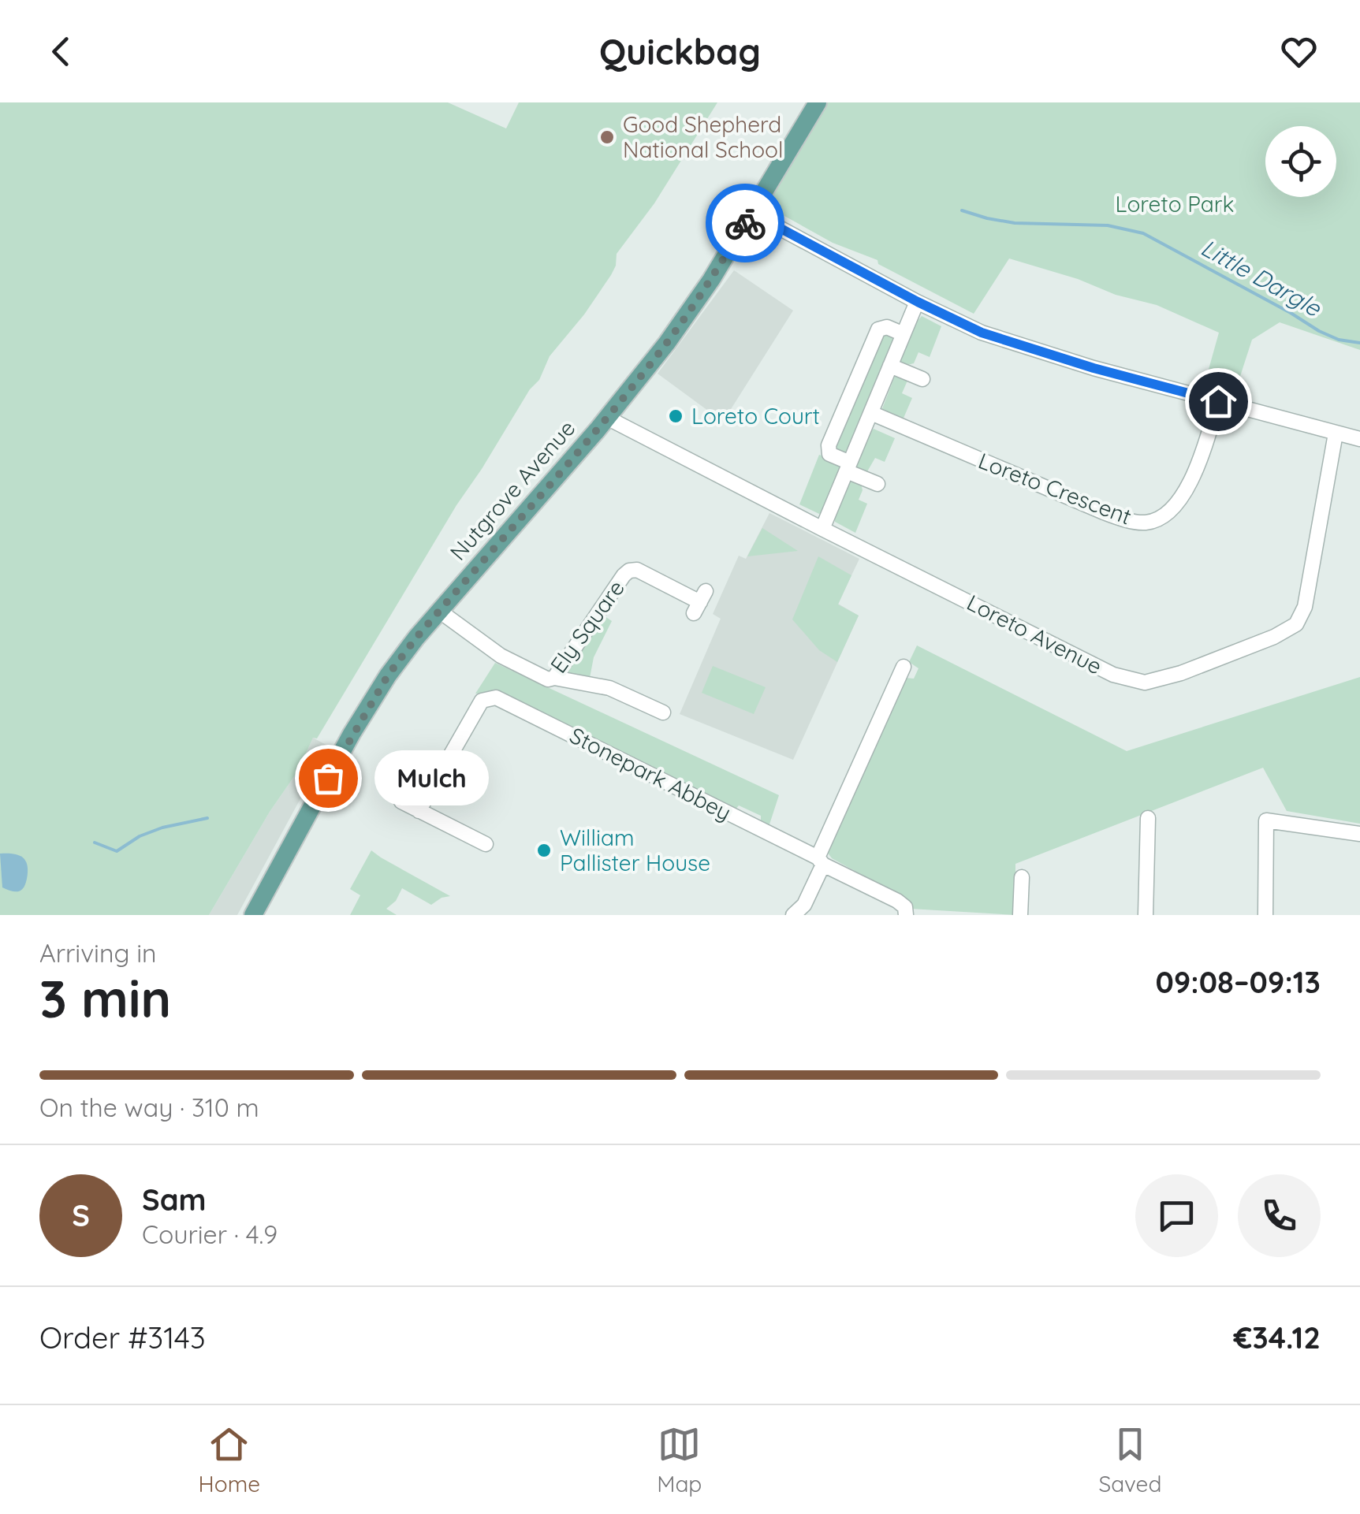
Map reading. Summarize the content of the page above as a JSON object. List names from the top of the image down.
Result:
{
  "streets": {
    "main road": ["Nutgrove Avenue"],
    "street": [
      "Loreto Crescent",
      "Ely Square",
      "Loreto Avenue",
      "Stonepark Abbey"
    ]
  },
  "crossings": [
    ["Nutgrove Avenue", "Ely Square"],
    ["Nutgrove Avenue", "Loreto Avenue"]
  ],
  "water": ["Little Dargle"],
  "parks": ["Loreto Park"],
  "places": [
    "Good Shepherd National School",
    "Loreto Court",
    "Mulch",
    "William Pallister House"
  ],
  "page": {
    "header": "Quickbag",
    "bubble": "Mulch",
    "heading": ["3 min", "Arriving in", "09:08–09:13"],
    "panel": [
      "Sam",
      "Courier · 4.9",
      "Order #3143",
      "€34.12"
    ],
    "bar": "On the way · 310 m",
    "round": "S",
    "tabs": ["Home", "Map", "Saved"]
  }
}
